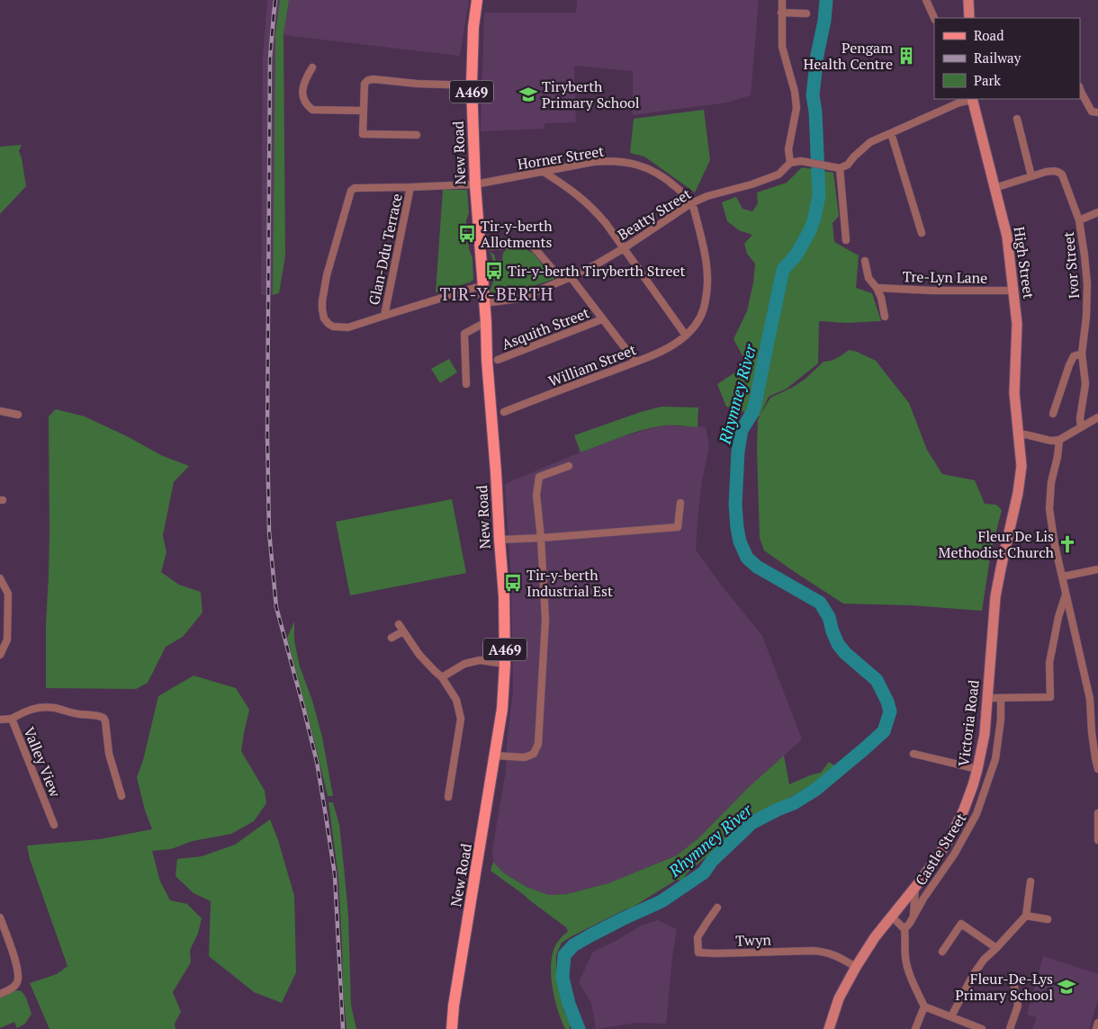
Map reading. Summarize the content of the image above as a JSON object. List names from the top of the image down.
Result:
{
  "streets": {
    "main road": [
      "A469",
      "New Road",
      "High Street",
      "Victoria Road"
    ],
    "street": [
      "Horner Street",
      "Beatty Street",
      "Glan-Ddu Terrace",
      "Ivor Street",
      "Tre-Lyn Lane",
      "Asquith Street",
      "William Street",
      "Valley View",
      "Castle Street",
      "Twyn"
    ]
  },
  "crossings": [
    ["New Road", "Horner Street"],
    ["New Road", "Beatty Street"],
    ["Horner Street", "Beatty Street"],
    ["Horner Street", "Glan-Ddu Terrace"],
    ["Horner Street", "William Street"],
    ["Beatty Street", "William Street"],
    ["High Street", "Ivor Street"],
    ["High Street", "Tre-Lyn Lane"],
    ["High Street", "Victoria Road"],
    ["Victoria Road", "Twyn"]
  ],
  "districts": ["TIR-Y-BERTH"],
  "water": ["Rhymney River"],
  "places": {
    "building": ["Pengam Health Centre"],
    "school or university": ["Tiryberth Primary School", "Fleur-De-Lys Primary School"],
    "bus stop": ["Tir-y-berth Allotments", "Tir-y-berth Tiryberth Street", "Tir-y-berth Industrial Est"],
    "church": ["Fleur De Lis Methodist Church"]
  },
  "legend": ["Road", "Railway", "Park"]
}
